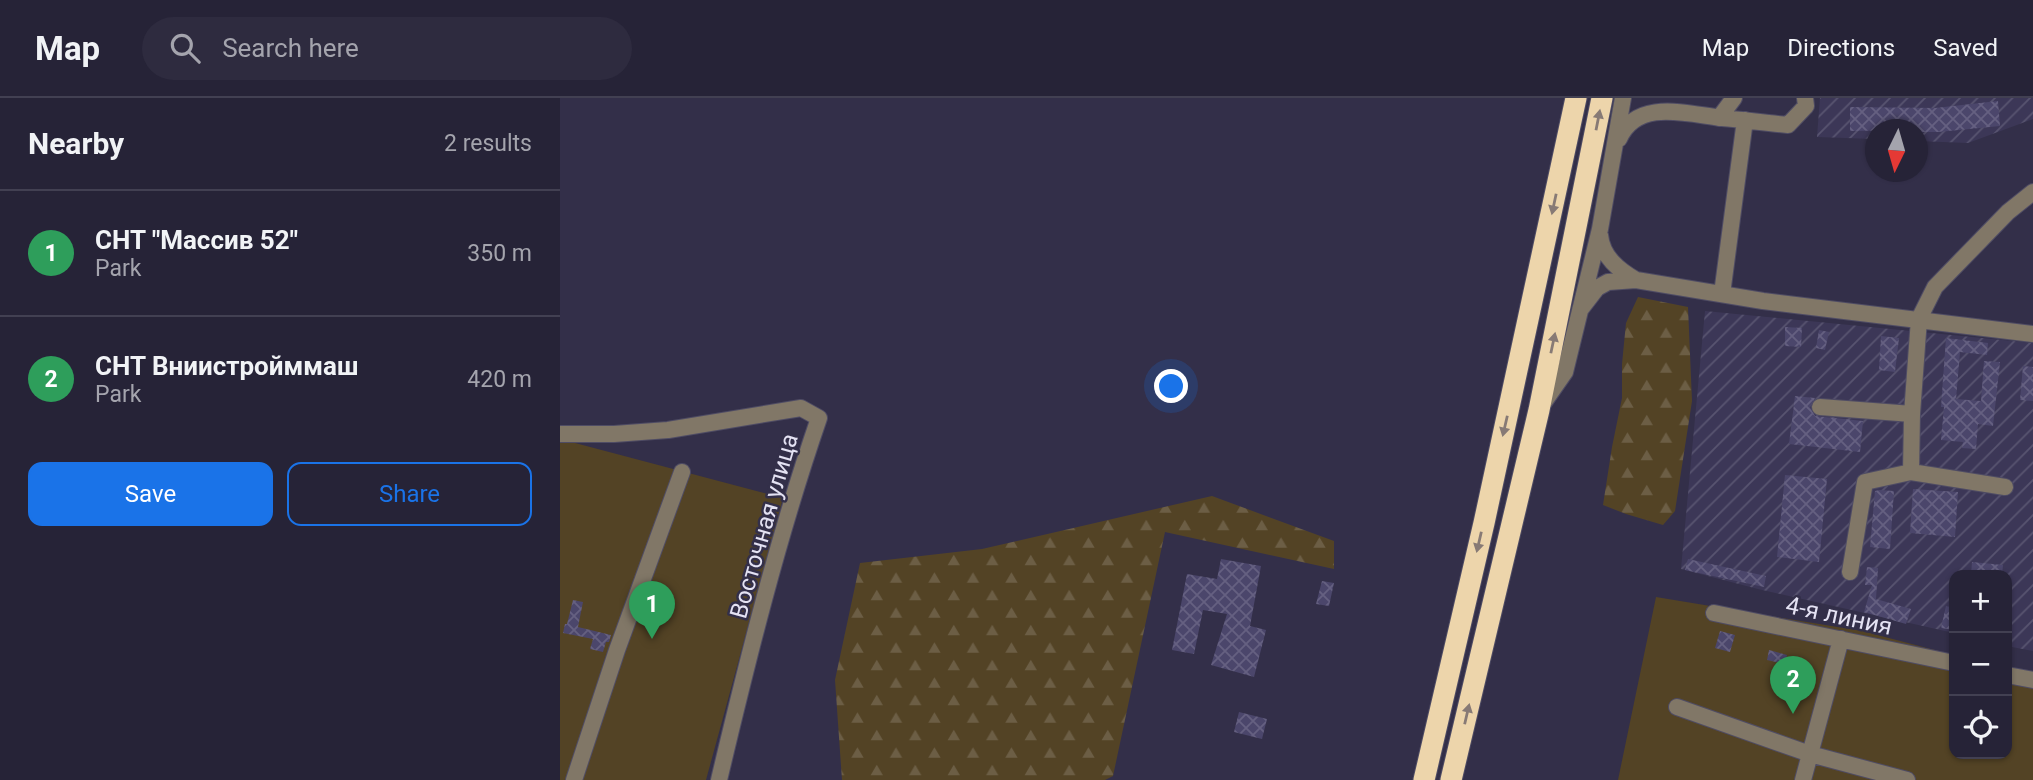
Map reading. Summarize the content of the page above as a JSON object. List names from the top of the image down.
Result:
{
  "streets": {
    "street": ["Восточная улица", "4-я линия"]
  },
  "north": "bottom",
  "page": {
    "header": "Map",
    "search": "Search here",
    "nav": ["Map", "Directions", "Saved"],
    "heading": ["Nearby", "2 results"],
    "list": [
      {
        "mark": "1",
        "name": "СНТ \"Массив 52\"",
        "note": "Park",
        "value": "350 m"
      },
      {
        "mark": "2",
        "name": "СНТ Вниистройммаш",
        "note": "Park",
        "value": "420 m"
      }
    ],
    "buttons": ["Save", "Share"],
    "map_buttons": ["+", "−"],
    "pins": ["1", "2"]
  }
}
